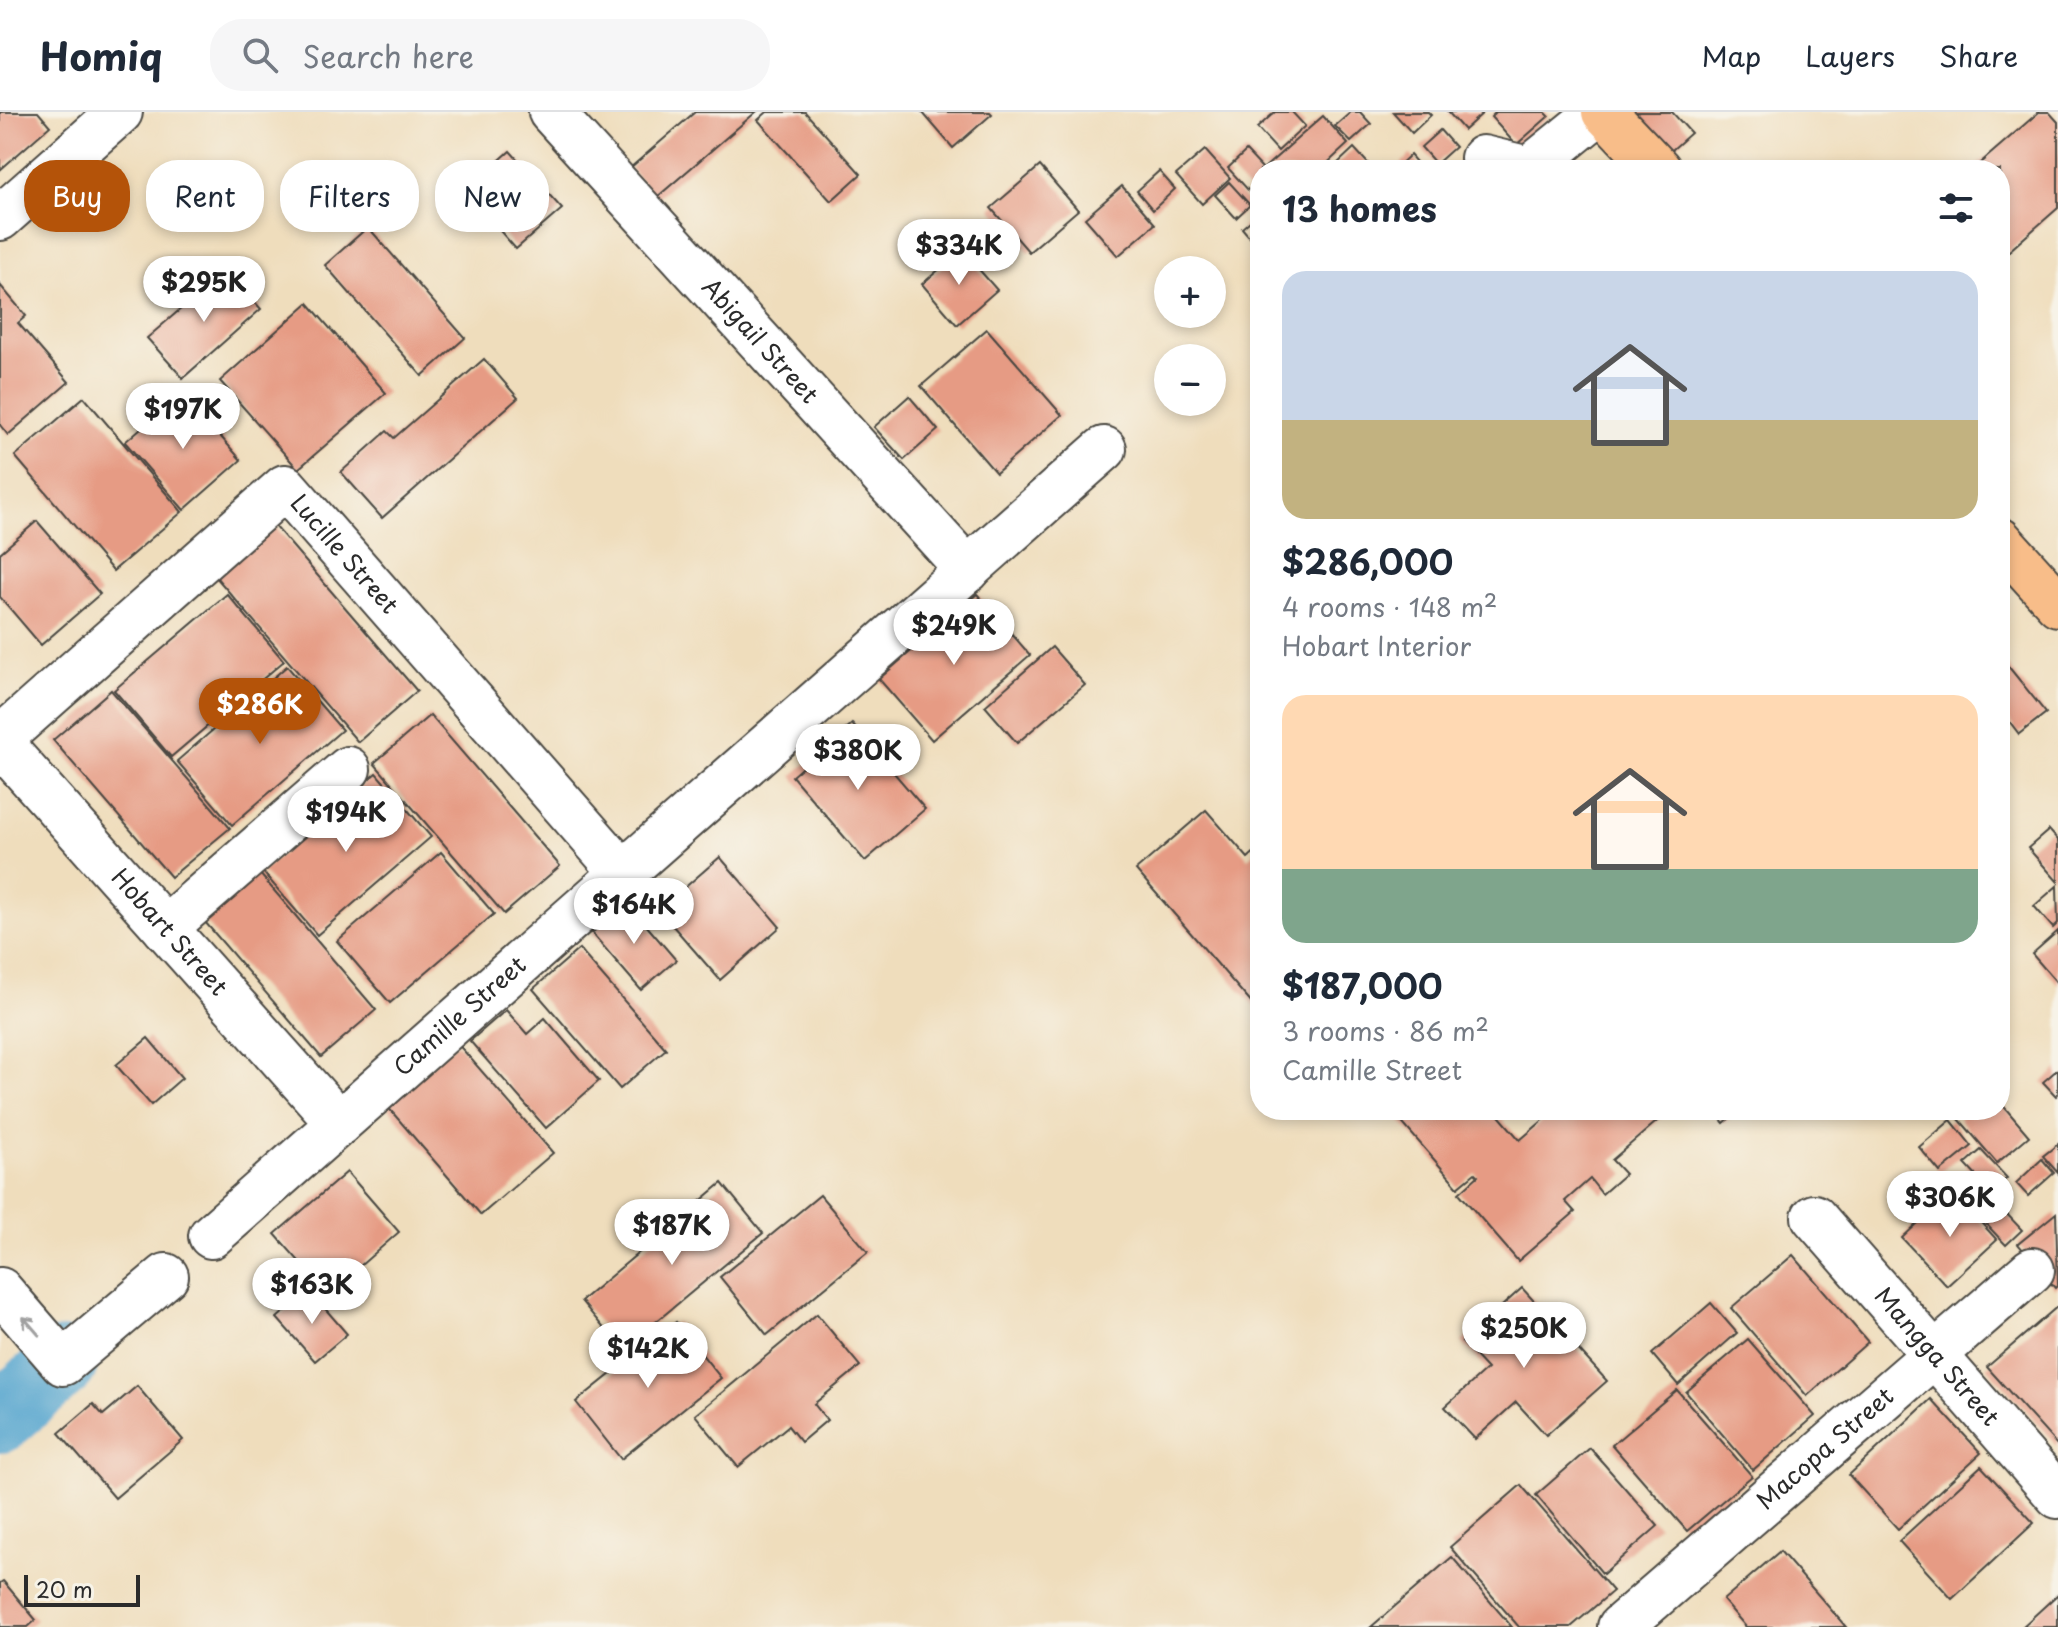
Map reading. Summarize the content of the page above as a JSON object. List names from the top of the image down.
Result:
{
  "streets": {
    "street": [
      "Abigail Street",
      "Lucille Street",
      "Hobart Street",
      "Camille Street",
      "Mangga Street",
      "Macopa Street"
    ]
  },
  "crossings": [
    ["Abigail Street", "Camille Street"],
    ["Lucille Street", "Hobart Street"],
    ["Lucille Street", "Camille Street"],
    ["Hobart Street", "Camille Street"],
    ["Mangga Street", "Macopa Street"]
  ],
  "scale_bar": "20 m",
  "page": {
    "header": "Homiq",
    "search": "Search here",
    "nav": ["Map", "Layers", "Share"],
    "chip": [
      "Buy",
      "Rent",
      "Filters",
      "New"
    ],
    "heading": "13 homes",
    "price": [
      "$334K",
      "$295K",
      "$197K",
      "$249K",
      "$286K",
      "$380K",
      "$194K",
      "$164K",
      "$306K",
      "$187K",
      "$163K",
      "$250K",
      "$142K"
    ],
    "map_buttons": ["+", "−"],
    "list": [
      {
        "name": "$286,000",
        "note": "4 rooms · 148 m² · Hobart Interior"
      },
      {
        "name": "$187,000",
        "note": "3 rooms · 86 m² · Camille Street"
      }
    ],
    "scale": "20 m"
  }
}
